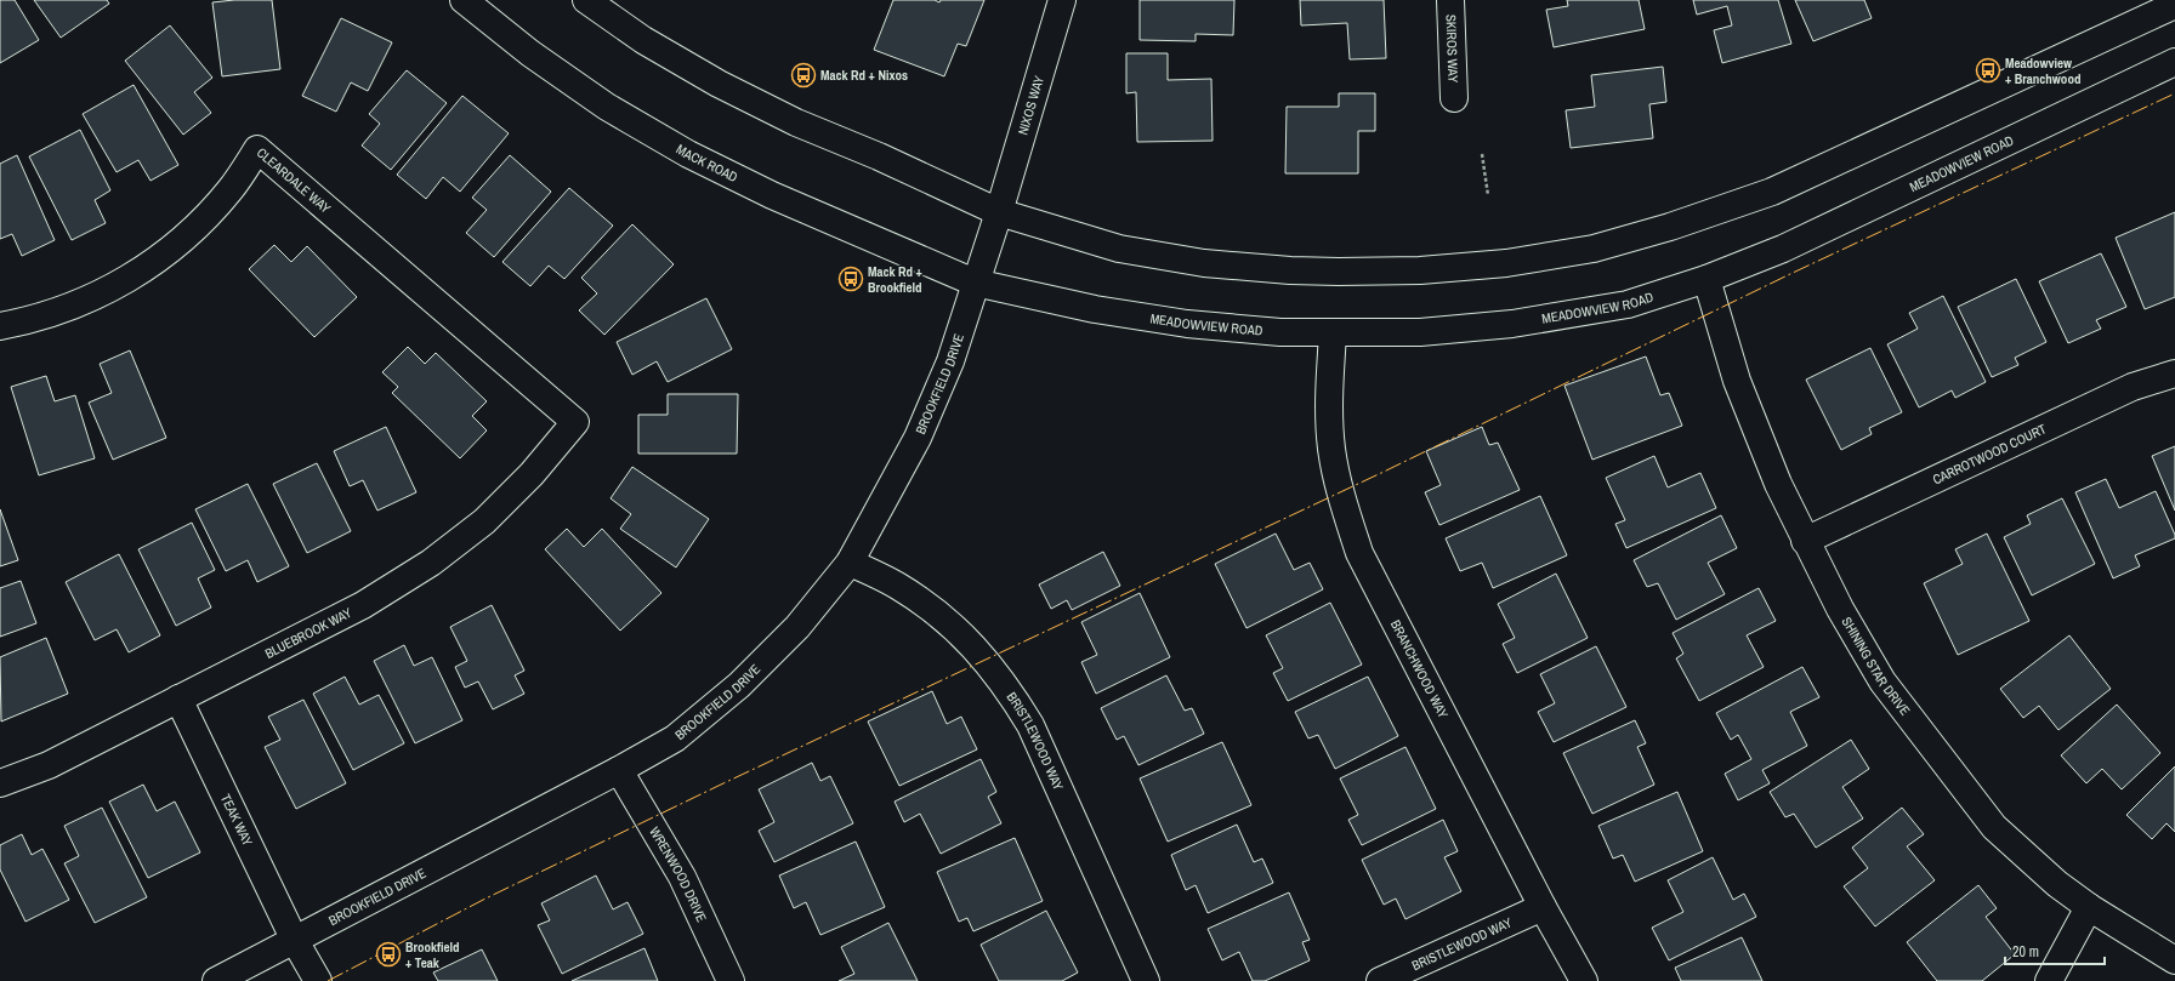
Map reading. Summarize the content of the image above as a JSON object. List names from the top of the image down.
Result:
{
  "streets": {
    "street": [
      "SKIROS WAY",
      "NIXOS WAY",
      "MACK ROAD",
      "MEADOWVIEW ROAD",
      "CLEARDALE WAY",
      "BROOKFIELD DRIVE",
      "CARROTWOOD COURT",
      "BLUEBROOK WAY",
      "SHINING STAR DRIVE",
      "BRANCHWOOD WAY",
      "BRISTLEWOOD WAY",
      "TEAK WAY",
      "WRENWOOD DRIVE"
    ]
  },
  "crossings": [
    ["NIXOS WAY", "BROOKFIELD DRIVE"],
    ["MACK ROAD", "MEADOWVIEW ROAD"],
    ["MACK ROAD", "BROOKFIELD DRIVE"],
    ["MEADOWVIEW ROAD", "BROOKFIELD DRIVE"],
    ["MEADOWVIEW ROAD", "SHINING STAR DRIVE"],
    ["MEADOWVIEW ROAD", "BRANCHWOOD WAY"],
    ["CLEARDALE WAY", "BLUEBROOK WAY"],
    ["BROOKFIELD DRIVE", "BRISTLEWOOD WAY"],
    ["BROOKFIELD DRIVE", "TEAK WAY"],
    ["BROOKFIELD DRIVE", "WRENWOOD DRIVE"],
    ["CARROTWOOD COURT", "SHINING STAR DRIVE"],
    ["BLUEBROOK WAY", "TEAK WAY"],
    ["BRANCHWOOD WAY", "BRISTLEWOOD WAY"]
  ],
  "places": {
    "bus stop": [
      "Meadowview + Branchwood",
      "Mack Rd + Nixos",
      "Mack Rd + Brookfield",
      "Brookfield + Teak"
    ]
  },
  "scale_bar": "20 m"
}
